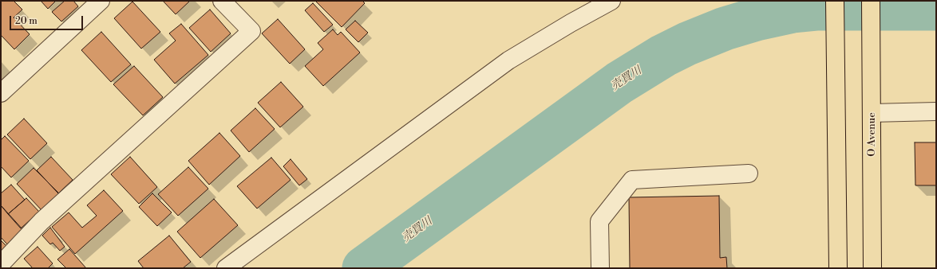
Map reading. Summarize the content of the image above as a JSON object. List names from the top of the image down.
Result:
{
  "streets": {
    "highway": ["O Avenue"]
  },
  "water": ["売買川"],
  "scale_bar": "20 m"
}
